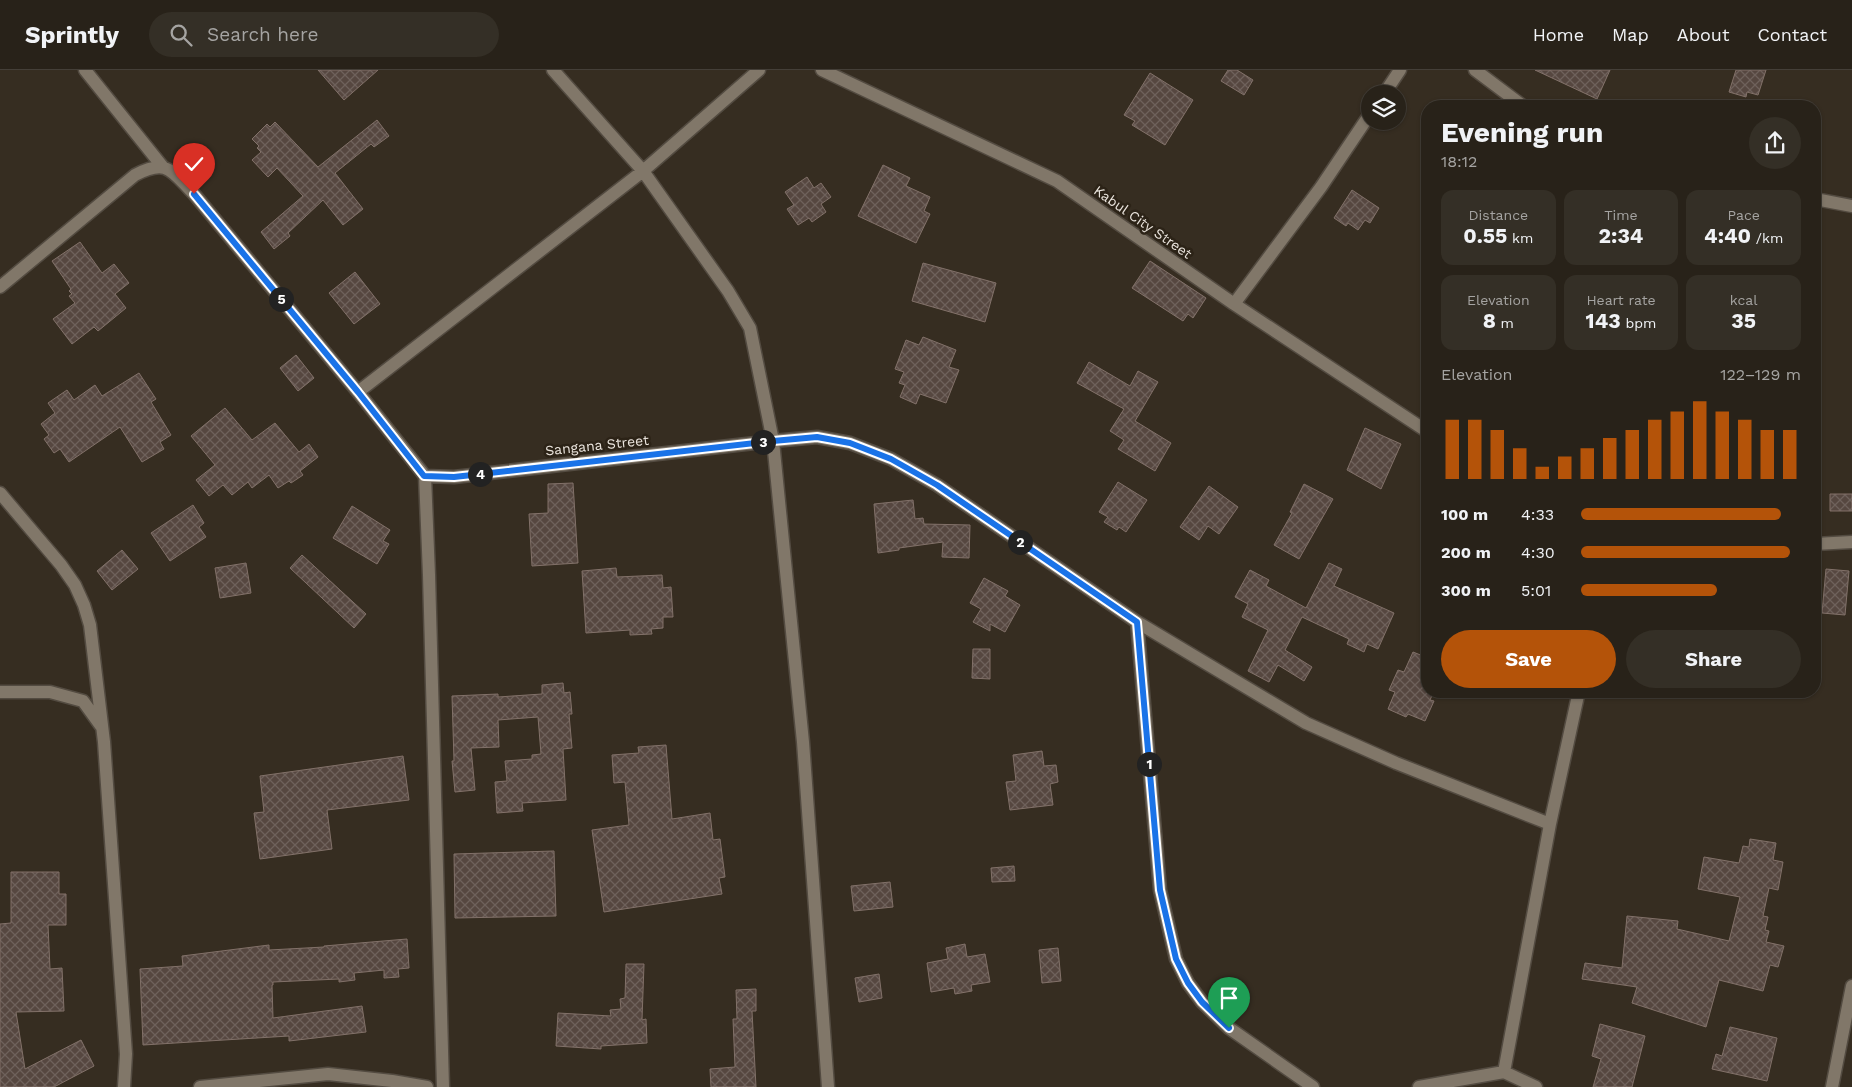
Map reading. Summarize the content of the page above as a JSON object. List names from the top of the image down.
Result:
{
  "streets": {
    "street": ["Kabul City Street", "Sangana Street"]
  },
  "page": {
    "header": "Sprintly",
    "search": "Search here",
    "nav": [
      "Home",
      "Map",
      "About",
      "Contact"
    ],
    "heading": ["Evening run", "18:12"],
    "stats": [
      ["Distance", "0.55 km"],
      ["Time", "2:34"],
      ["Pace", "4:40 /km"],
      ["Elevation", "8 m"],
      ["Heart rate", "143 bpm"],
      ["kcal", "35"]
    ],
    "pins": [
      "5",
      "3",
      "4",
      "2",
      "1"
    ],
    "chart": ["Elevation", "122–129 m"],
    "list": [
      {
        "name": "100 m",
        "note": "4:33"
      },
      {
        "name": "200 m",
        "note": "4:30"
      },
      {
        "name": "300 m",
        "note": "5:01"
      }
    ],
    "buttons": ["Save", "Share"]
  }
}
